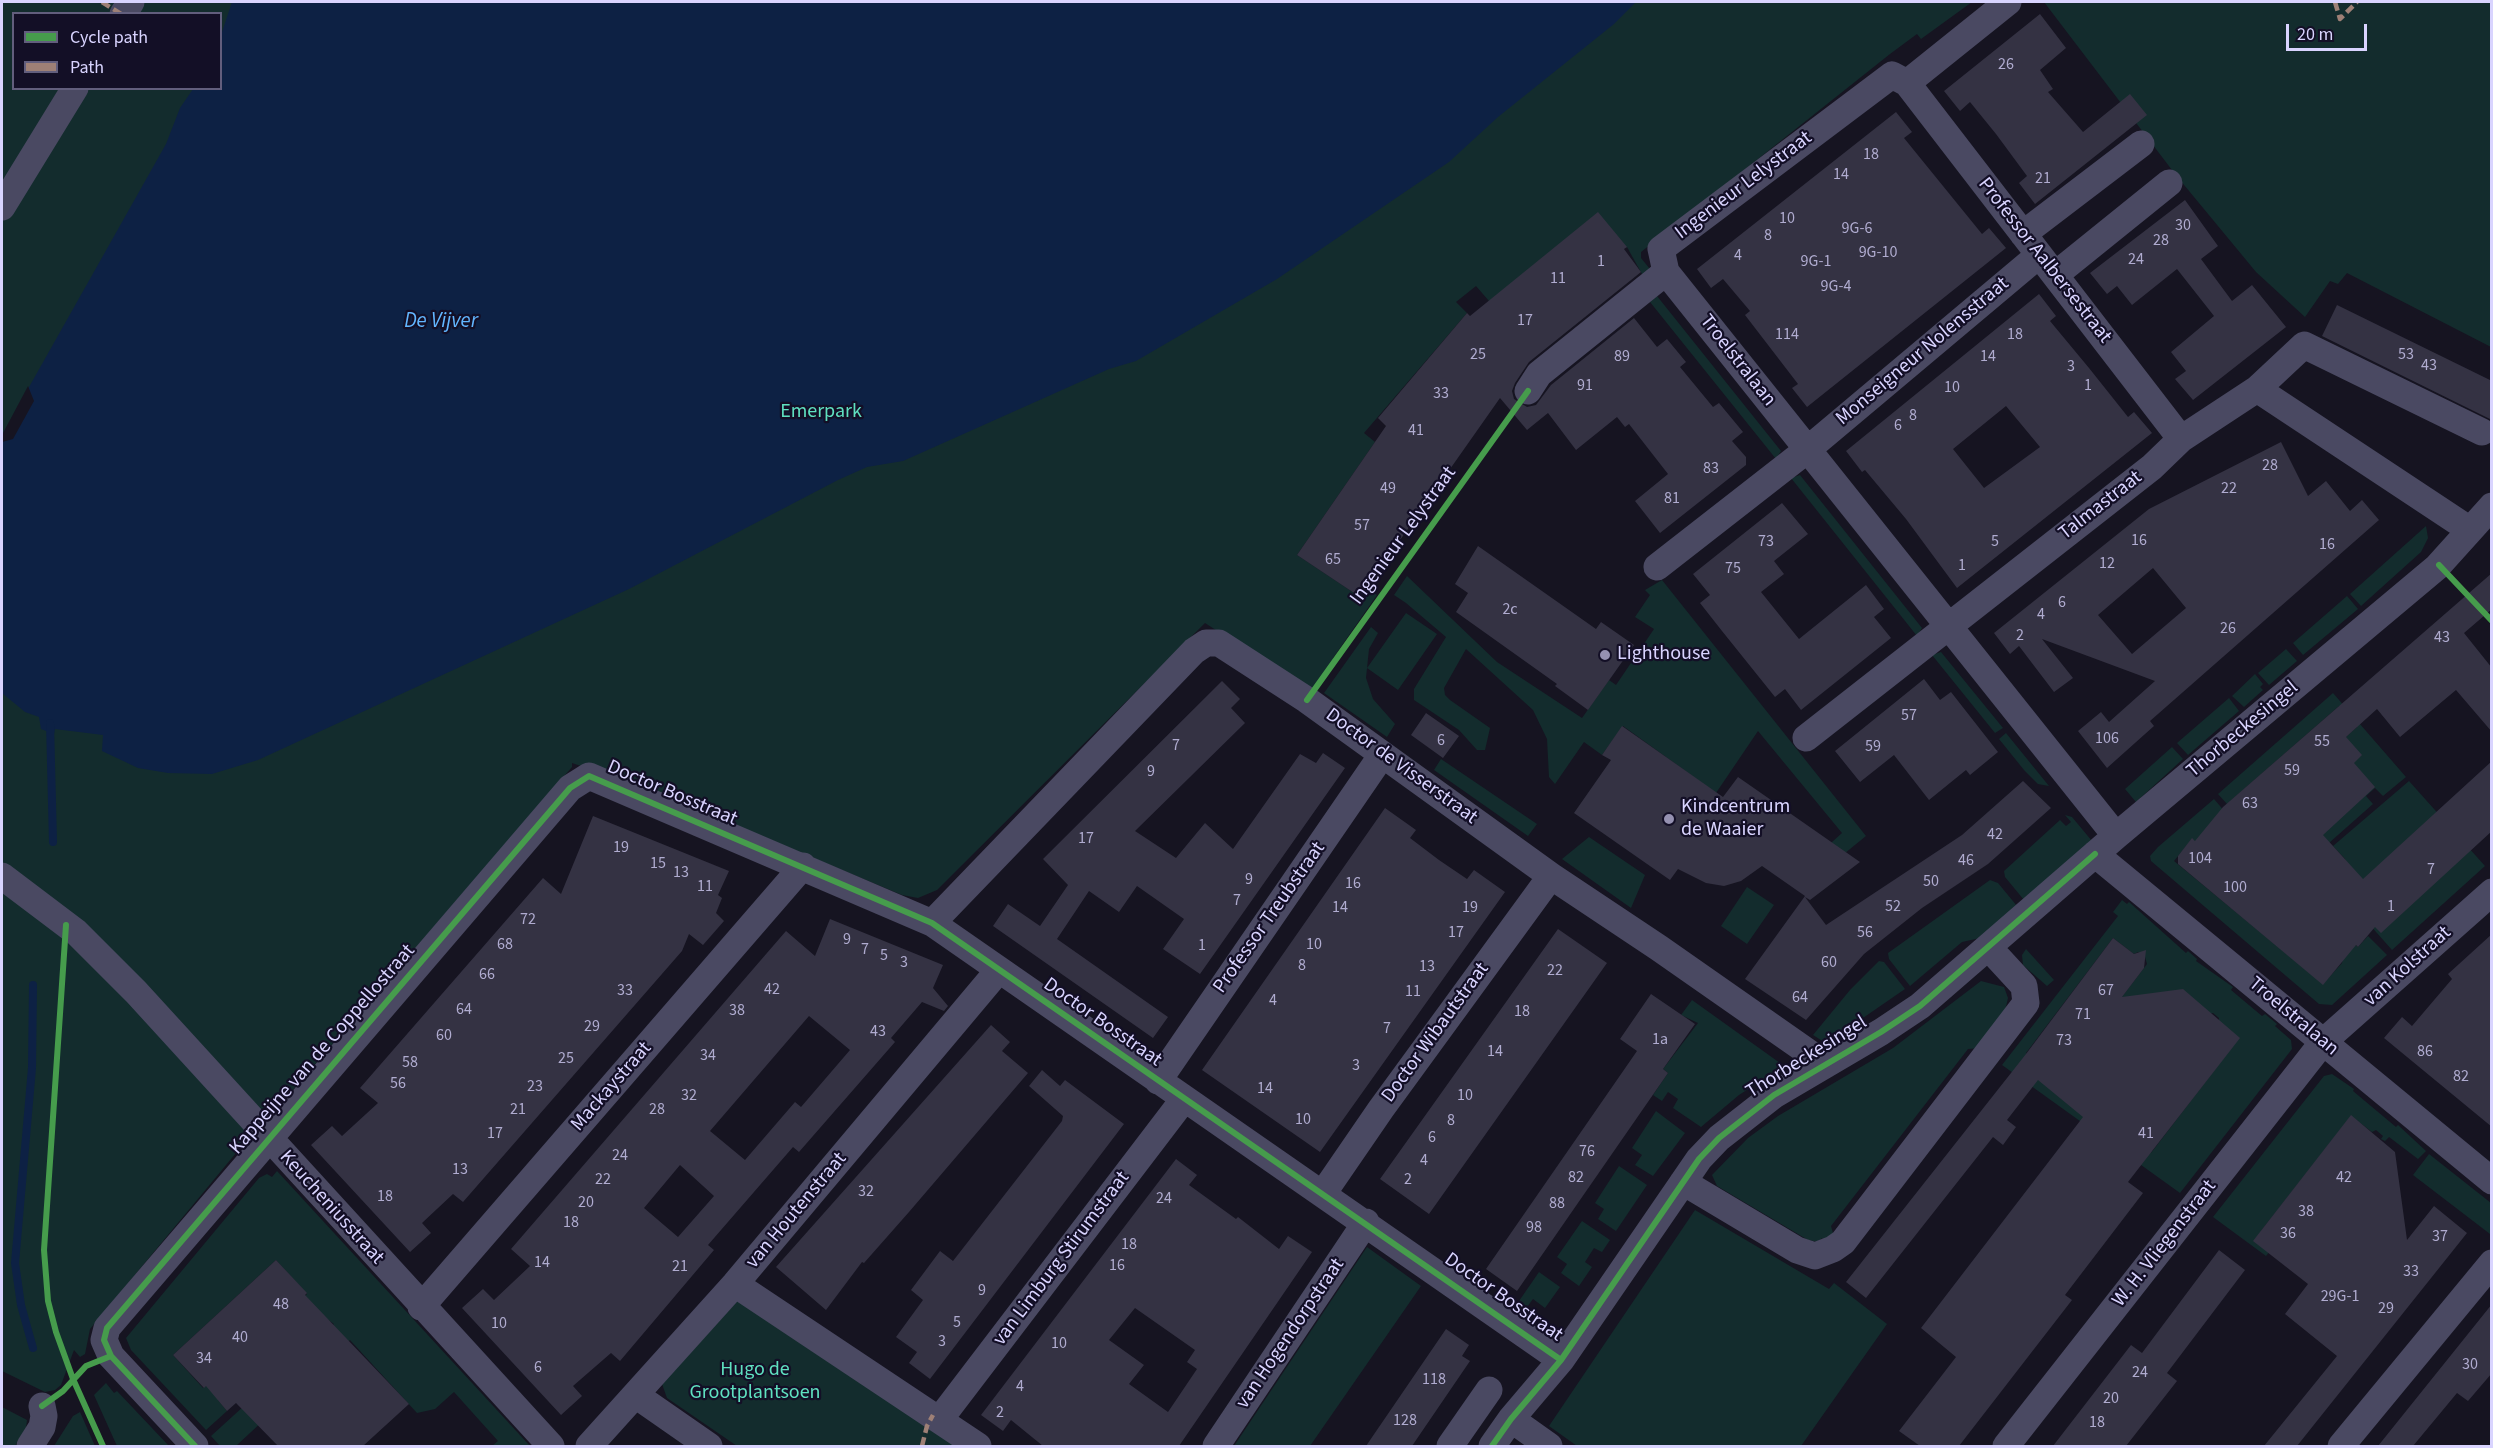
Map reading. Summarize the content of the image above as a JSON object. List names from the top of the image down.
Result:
{
  "streets": {
    "street": [
      "Ingenieur Lelystraat",
      "Professor Aalbersestraat",
      "Monseigneur Nolensstraat",
      "Troelstralaan",
      "Talmastraat",
      "Thorbeckesingel",
      "Doctor de Visserstraat",
      "Doctor Bosstraat",
      "Professor Treubstraat",
      "van Kolstraat",
      "Doctor Wibautstraat",
      "Kappeijne van de Coppellostraat",
      "Mackaystraat",
      "Keucheniusstraat",
      "van Houtenstraat",
      "W. H. Vliegenstraat",
      "van Limburg Stirumstraat",
      "van Hogendorpstraat"
    ]
  },
  "crossings": [
    ["Ingenieur Lelystraat", "Professor Aalbersestraat"],
    ["Ingenieur Lelystraat", "Troelstralaan"],
    ["Professor Aalbersestraat", "Monseigneur Nolensstraat"],
    ["Professor Aalbersestraat", "Talmastraat"],
    ["Monseigneur Nolensstraat", "Troelstralaan"],
    ["Troelstralaan", "Talmastraat"],
    ["Troelstralaan", "Thorbeckesingel"],
    ["Troelstralaan", "van Kolstraat"],
    ["Troelstralaan", "W. H. Vliegenstraat"],
    ["Thorbeckesingel", "Doctor de Visserstraat"],
    ["Thorbeckesingel", "Doctor Bosstraat"],
    ["Doctor de Visserstraat", "Doctor Bosstraat"],
    ["Doctor de Visserstraat", "Professor Treubstraat"],
    ["Doctor de Visserstraat", "Doctor Wibautstraat"],
    ["Doctor Bosstraat", "Professor Treubstraat"],
    ["Doctor Bosstraat", "Doctor Wibautstraat"],
    ["Doctor Bosstraat", "Kappeijne van de Coppellostraat"],
    ["Doctor Bosstraat", "Mackaystraat"],
    ["Doctor Bosstraat", "van Houtenstraat"],
    ["Doctor Bosstraat", "van Limburg Stirumstraat"],
    ["Doctor Bosstraat", "van Hogendorpstraat"],
    ["van Kolstraat", "W. H. Vliegenstraat"],
    ["Kappeijne van de Coppellostraat", "Keucheniusstraat"],
    ["Mackaystraat", "Keucheniusstraat"]
  ],
  "water": ["De Vijver"],
  "parks": ["Emerpark", "Hugo de Grootplantsoen"],
  "places": ["Lighthouse", "Kindcentrum de Waaier"],
  "house_numbers": [
    "26",
    "18",
    "14",
    "21",
    "10",
    "30",
    "9G-6",
    "8",
    "28",
    "9G-10",
    "4",
    "24",
    "1",
    "9G-1",
    "11",
    "9G-4",
    "17",
    "114",
    "18",
    "25",
    "53",
    "89",
    "14",
    "43",
    "3",
    "91",
    "1",
    "10",
    "33",
    "8",
    "6",
    "41",
    "28",
    "83",
    "49",
    "22",
    "81",
    "57",
    "16",
    "73",
    "5",
    "16",
    "65",
    "12",
    "1",
    "75",
    "6",
    "2c",
    "4",
    "26",
    "2",
    "43",
    "57",
    "106",
    "6",
    "55",
    "7",
    "59",
    "59",
    "9",
    "63",
    "42",
    "17",
    "19",
    "104",
    "46",
    "15",
    "7",
    "13",
    "9",
    "50",
    "16",
    "11",
    "100",
    "7",
    "52",
    "1",
    "14",
    "19",
    "72",
    "17",
    "56",
    "9",
    "68",
    "10",
    "1",
    "7",
    "5",
    "3",
    "60",
    "8",
    "13",
    "22",
    "66",
    "42",
    "33",
    "67",
    "11",
    "64",
    "4",
    "64",
    "38",
    "18",
    "71",
    "29",
    "7",
    "43",
    "60",
    "1a",
    "73",
    "14",
    "86",
    "34",
    "25",
    "58",
    "3",
    "82",
    "56",
    "23",
    "14",
    "32",
    "10",
    "21",
    "28",
    "10",
    "8",
    "17",
    "41",
    "6",
    "76",
    "24",
    "4",
    "13",
    "82",
    "42",
    "22",
    "2",
    "32",
    "18",
    "24",
    "20",
    "88",
    "38",
    "18",
    "98",
    "36",
    "37",
    "18",
    "14",
    "16",
    "21",
    "33",
    "9",
    "29G-1",
    "48",
    "29",
    "5",
    "10",
    "40",
    "3",
    "10",
    "34",
    "30",
    "6",
    "24",
    "118",
    "4",
    "20",
    "2",
    "128",
    "18"
  ],
  "legend": ["Cycle path", "Path"],
  "scale_bar": "20 m"
}
